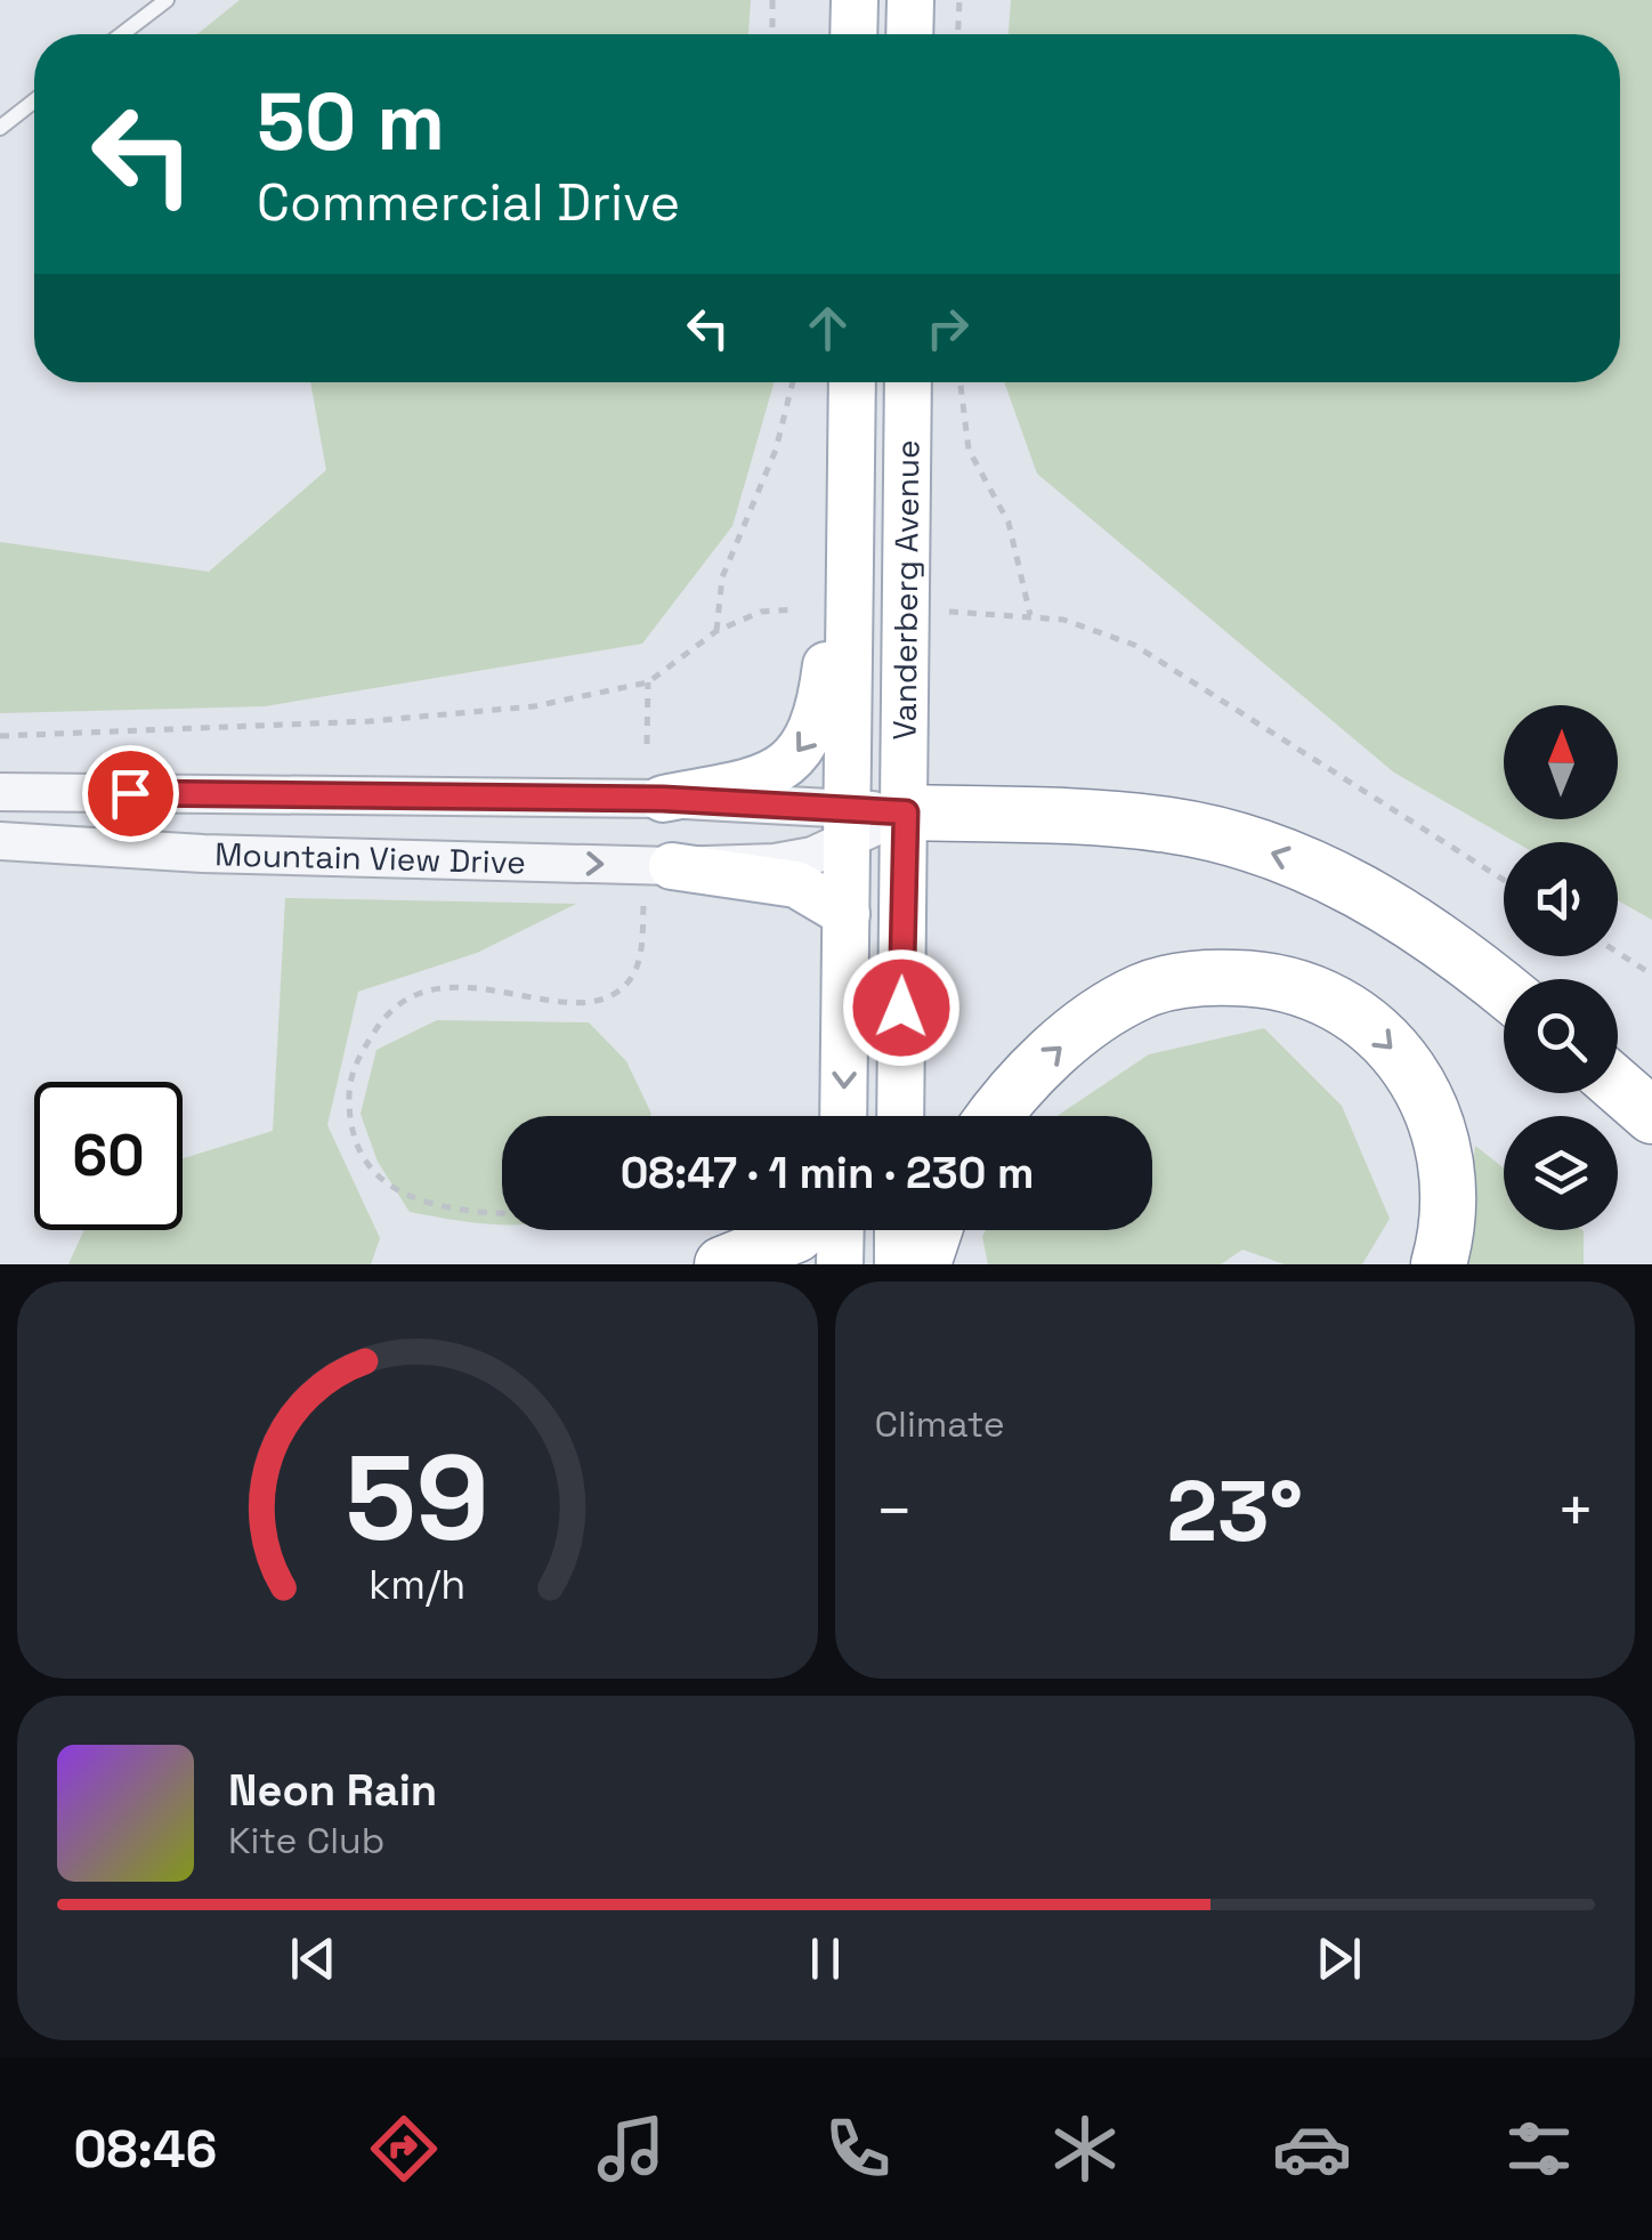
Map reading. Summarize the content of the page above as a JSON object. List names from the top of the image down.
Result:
{
  "streets": {
    "main road": ["Vanderberg Avenue"],
    "street": ["Mountain View Drive"]
  },
  "crossings": [
    ["Vanderberg Avenue", "Mountain View Drive"]
  ],
  "north": "top",
  "page": {
    "turn": ["50 m", "Commercial Drive"],
    "limit": "60",
    "trip": "08:47 · 1 min · 230 m",
    "tile": "Climate",
    "heat": ["−", "23°", "+"],
    "song": ["Neon Rain", "Kite Club"],
    "tabs": "08:46",
    "gauge": ["59", "km/h"]
  }
}
